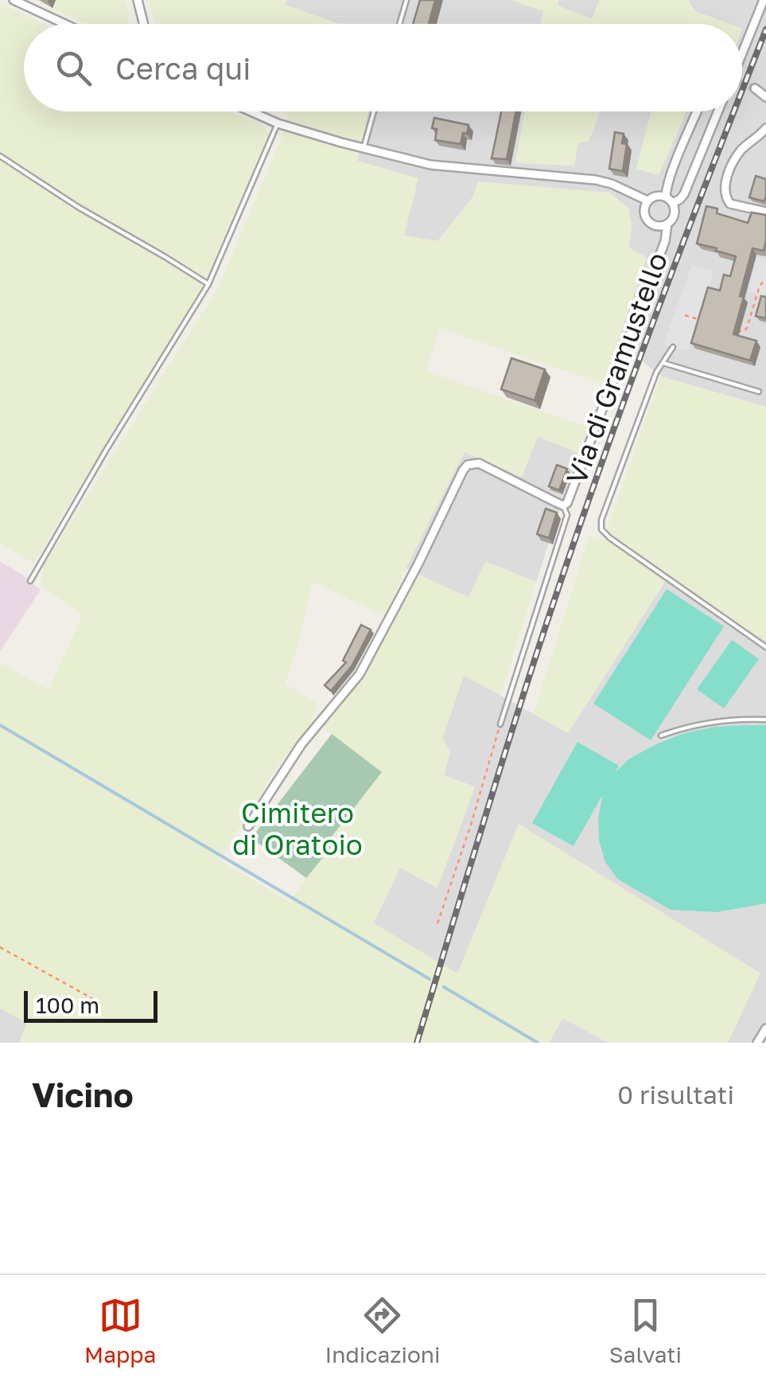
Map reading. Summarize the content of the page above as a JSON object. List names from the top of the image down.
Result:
{
  "streets": {
    "street": ["Via di Gramustello"]
  },
  "parks": ["Cimitero di Oratoio"],
  "scale_bar": "100 m",
  "page": {
    "search": "Cerca qui",
    "scale": "100 m",
    "heading": ["Vicino", "0 risultati"],
    "nav": ["Mappa", "Indicazioni", "Salvati"]
  }
}
